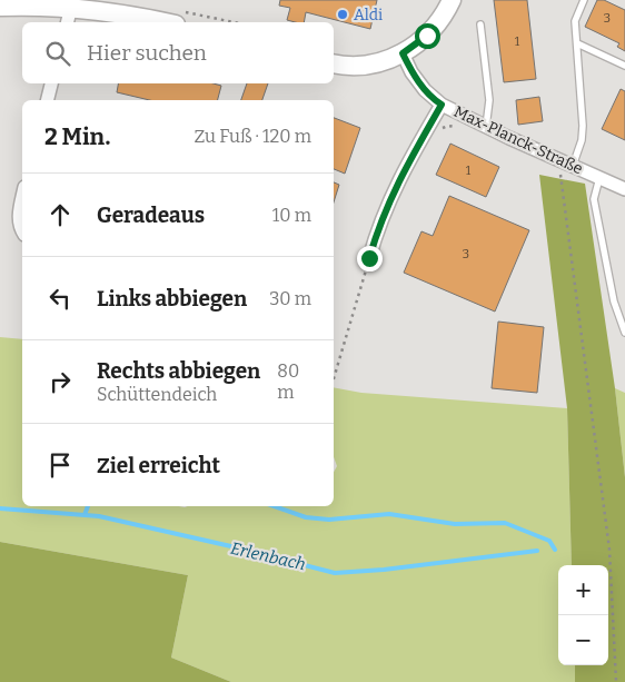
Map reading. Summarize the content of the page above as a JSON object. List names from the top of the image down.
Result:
{
  "streets": {
    "street": ["Max-Planck-Straße"]
  },
  "water": ["Erlenbach"],
  "places": ["Aldi"],
  "house_numbers": [
    "3",
    "1",
    "1",
    "3"
  ],
  "page": {
    "search": "Hier suchen",
    "heading": ["2 Min.", "Zu Fuß · 120 m"],
    "list": [
      ["Geradeaus", "10 m"],
      ["Links abbiegen", "30 m"],
      ["Rechts abbiegen", "Schüttendeich", "80 m"],
      "Ziel erreicht"
    ],
    "map_buttons": ["+", "−"]
  }
}
